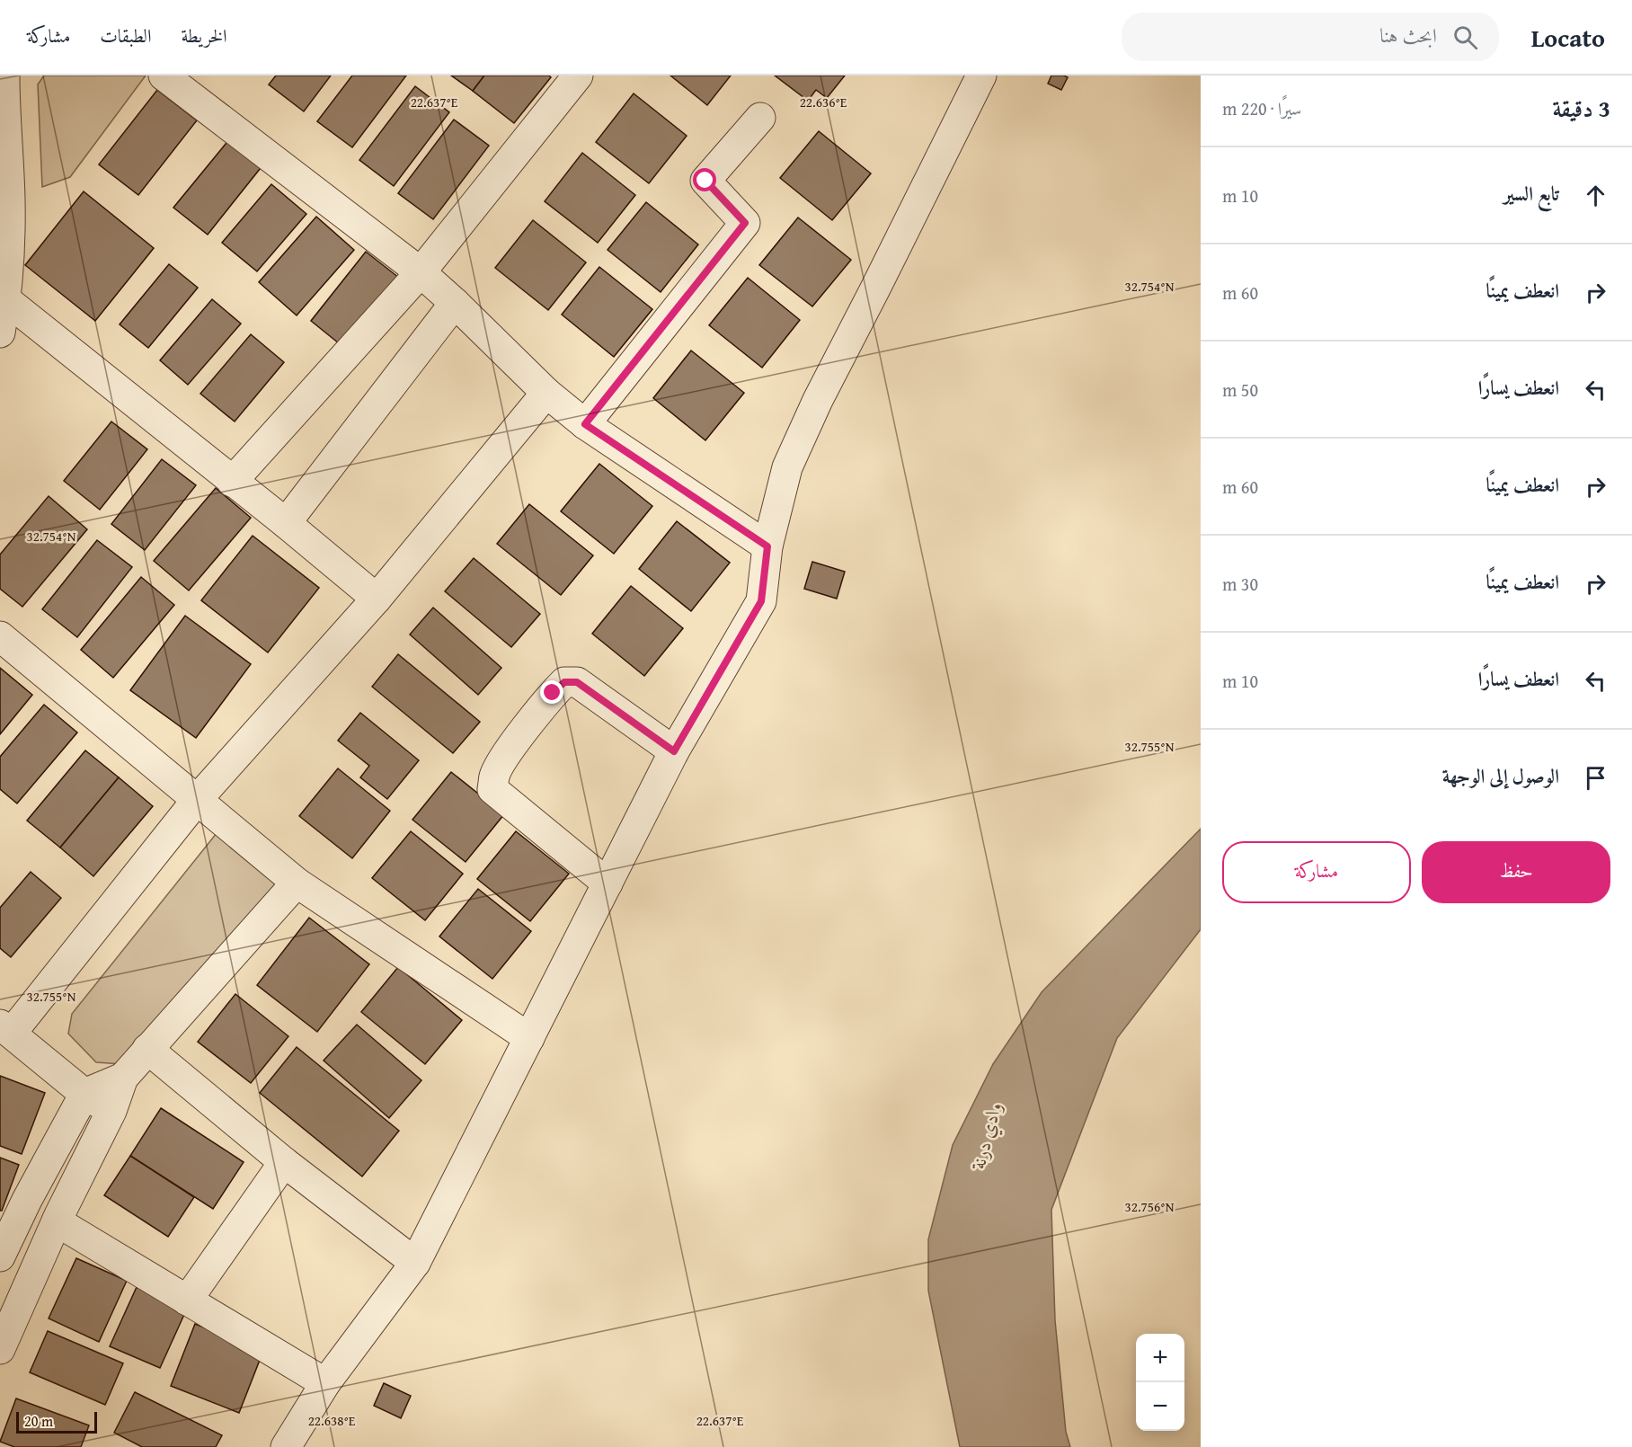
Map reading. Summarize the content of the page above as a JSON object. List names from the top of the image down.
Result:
{
  "water": ["وادي درنة"],
  "scale_bar": "20 m",
  "page": {
    "header": "Locato",
    "search": "ابحث هنا",
    "nav": ["الخريطة", "الطبقات", "مشاركة"],
    "heading": ["3 دقيقة", "سيرًا · 220 m"],
    "list": [
      ["تابع السير", "10 m"],
      ["انعطف يمينًا", "60 m"],
      ["انعطف يسارًا", "50 m"],
      ["انعطف يمينًا", "60 m"],
      ["انعطف يمينًا", "30 m"],
      ["انعطف يسارًا", "10 m"],
      "الوصول إلى الوجهة"
    ],
    "buttons": ["حفظ", "مشاركة"],
    "map_buttons": ["+", "−"],
    "scale": "20 m"
  },
  "coordinates": [
    "22.637°E",
    "22.636°E",
    "32.754°N",
    "32.755°N",
    "32.756°N",
    "22.638°E"
  ]
}
